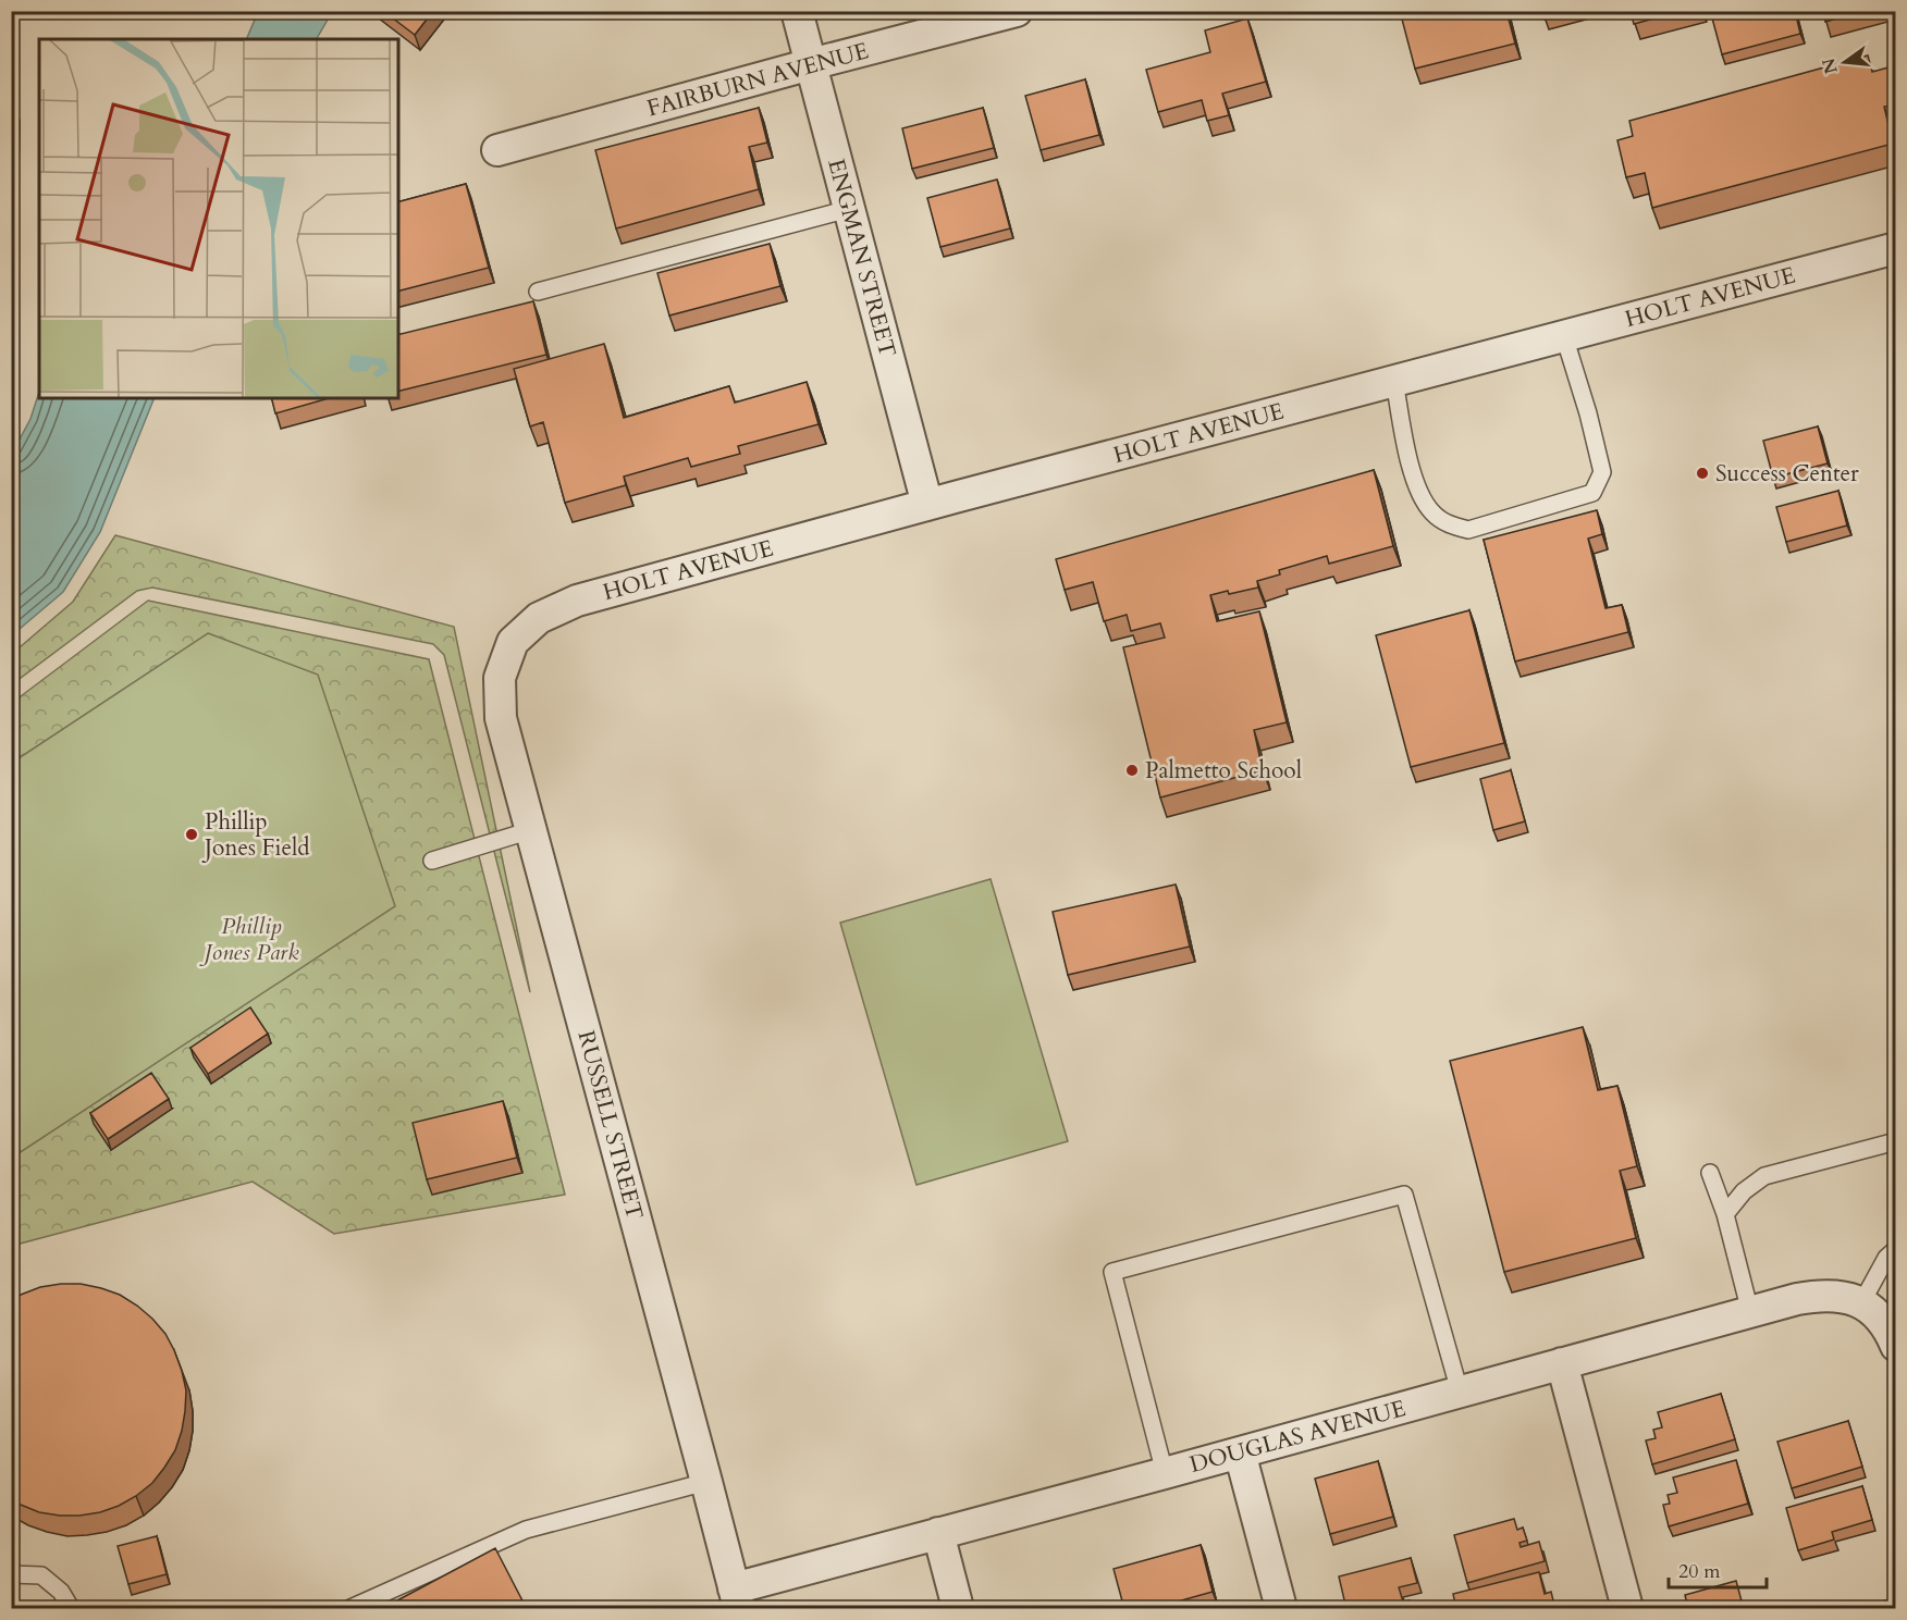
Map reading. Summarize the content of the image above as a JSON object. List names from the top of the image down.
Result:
{
  "streets": {
    "street": [
      "FAIRBURN AVENUE",
      "ENGMAN STREET",
      "HOLT AVENUE",
      "RUSSELL STREET",
      "DOUGLAS AVENUE"
    ]
  },
  "crossings": [
    ["FAIRBURN AVENUE", "ENGMAN STREET"],
    ["ENGMAN STREET", "HOLT AVENUE"],
    ["HOLT AVENUE", "RUSSELL STREET"],
    ["RUSSELL STREET", "DOUGLAS AVENUE"]
  ],
  "parks": ["Phillip Jones Park"],
  "places": ["Success Center", "Palmetto School", "Phillip Jones Field"],
  "scale_bar": "20 m",
  "north": "left"
}
